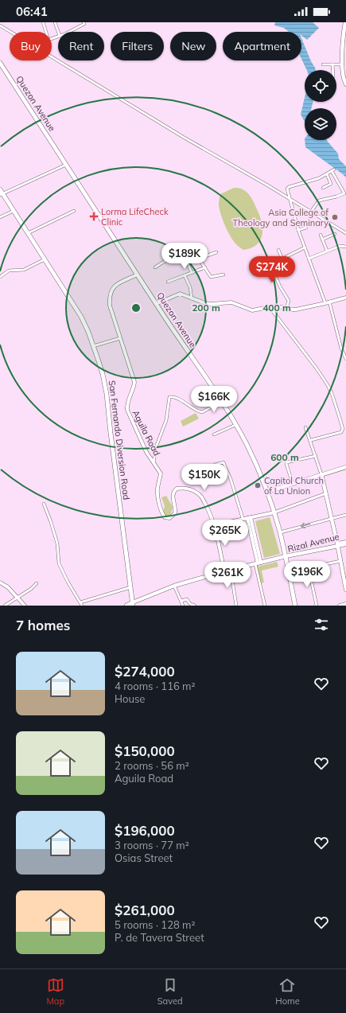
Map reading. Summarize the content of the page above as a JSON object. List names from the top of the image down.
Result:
{
  "streets": {
    "main road": ["Quezon Avenue", "San Fernando Diversion Road", "Rizal Avenue"],
    "street": ["Aguila Road"]
  },
  "crossings": [
    ["Quezon Avenue", "Aguila Road"],
    ["Quezon Avenue", "Rizal Avenue"],
    ["San Fernando Diversion Road", "Rizal Avenue"]
  ],
  "places": {
    "health": ["Lorma LifeCheck Clinic"],
    "other": ["Asia College of Theology and Seminary", "Capitol Church of La Union"]
  },
  "page": {
    "status": "06:41",
    "chip": [
      "Buy",
      "Rent",
      "Filters",
      "New",
      "Apartment"
    ],
    "price": [
      "$189K",
      "$274K",
      "$166K",
      "$150K",
      "$265K",
      "$196K",
      "$261K"
    ],
    "heading": "7 homes",
    "list": [
      {
        "name": "$274,000",
        "note": "4 rooms · 116 m² · House"
      },
      {
        "name": "$150,000",
        "note": "2 rooms · 56 m² · Aguila Road"
      },
      {
        "name": "$196,000",
        "note": "3 rooms · 77 m² · Osias Street"
      },
      {
        "name": "$261,000",
        "note": "5 rooms · 128 m² · P. de Tavera Street"
      }
    ],
    "tabs": ["Map", "Saved", "Home"]
  },
  "rings": ["200 m", "400 m", "600 m"]
}
